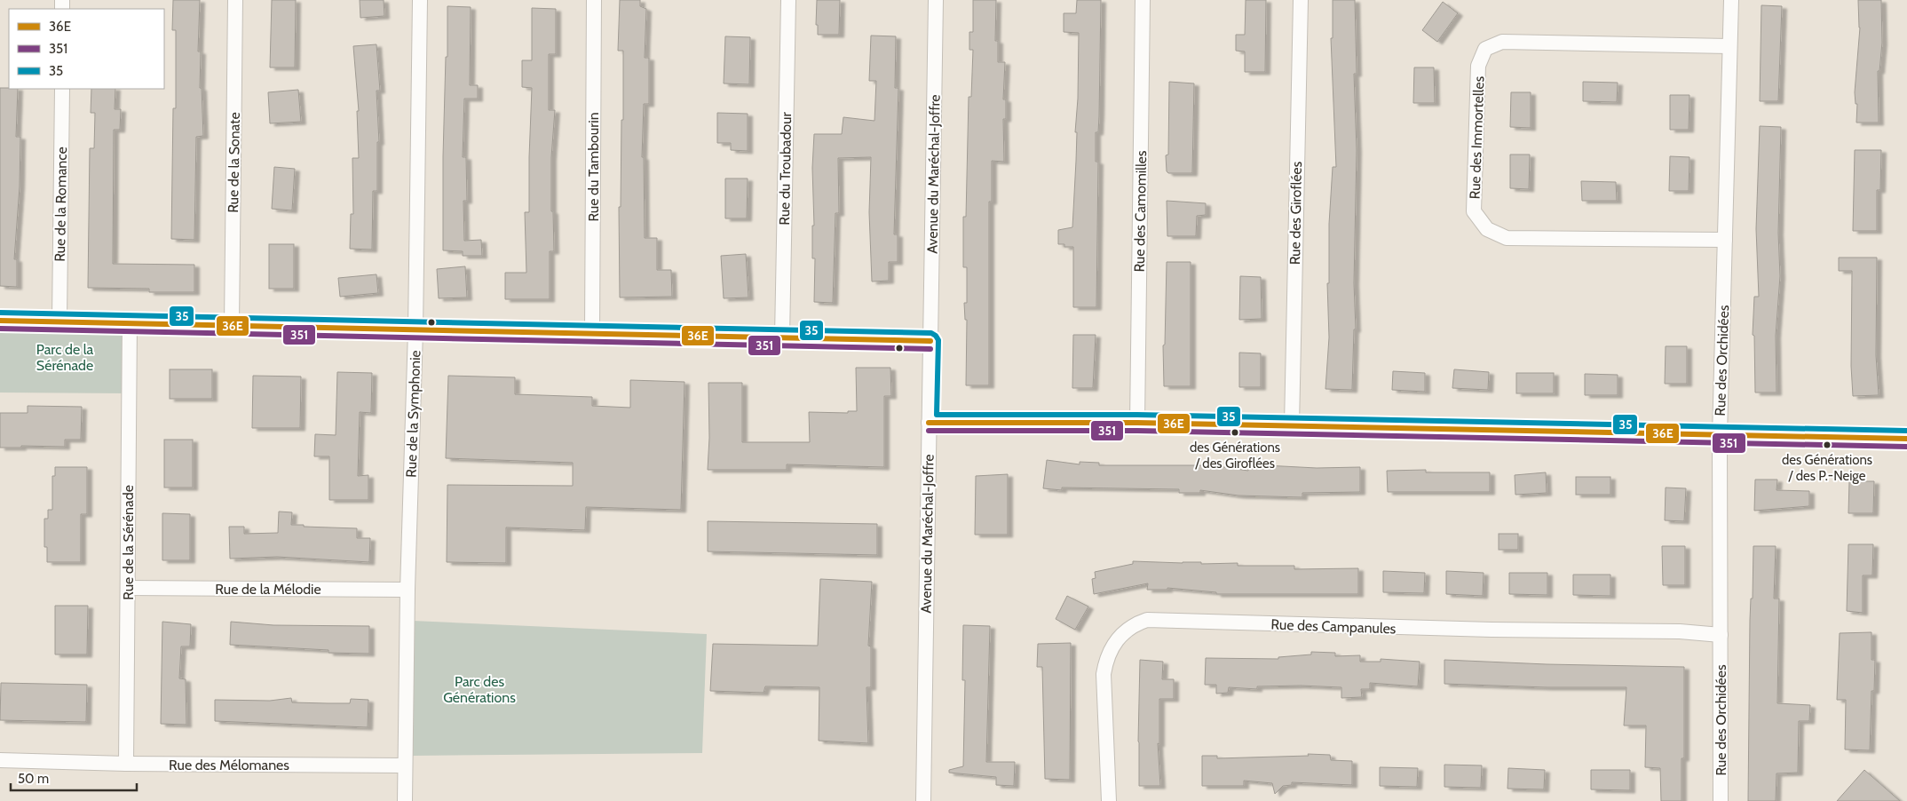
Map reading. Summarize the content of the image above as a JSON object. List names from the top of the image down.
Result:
{
  "streets": {
    "street": [
      "Rue des Immortelles",
      "Rue de la Sonate",
      "Rue du Tambourin",
      "Rue du Troubadour",
      "Avenue du Maréchal-Joffre",
      "Rue de la Romance",
      "Rue des Camomilles",
      "Rue des Giroflées",
      "Rue des Orchidées",
      "Rue de la Symphonie",
      "Rue de la Sérénade",
      "Rue de la Mélodie",
      "Rue des Campanules",
      "Rue des Mélomanes"
    ]
  },
  "crossings": [
    ["Rue des Immortelles", "Rue des Orchidées"],
    ["Rue des Orchidées", "Rue des Campanules"],
    ["Rue de la Symphonie", "Rue de la Mélodie"],
    ["Rue de la Symphonie", "Rue des Mélomanes"],
    ["Rue de la Sérénade", "Rue de la Mélodie"],
    ["Rue de la Sérénade", "Rue des Mélomanes"]
  ],
  "parks": ["Parc de la Sérénade", "Parc des Générations"],
  "places": ["des Générations / des Giroflées", "des Générations / des P.-Neige"],
  "lines": ["transit line 35", "transit line 36E", "transit line 351"],
  "legend": ["36E", "351", "35"],
  "scale_bar": "50 m"
}
